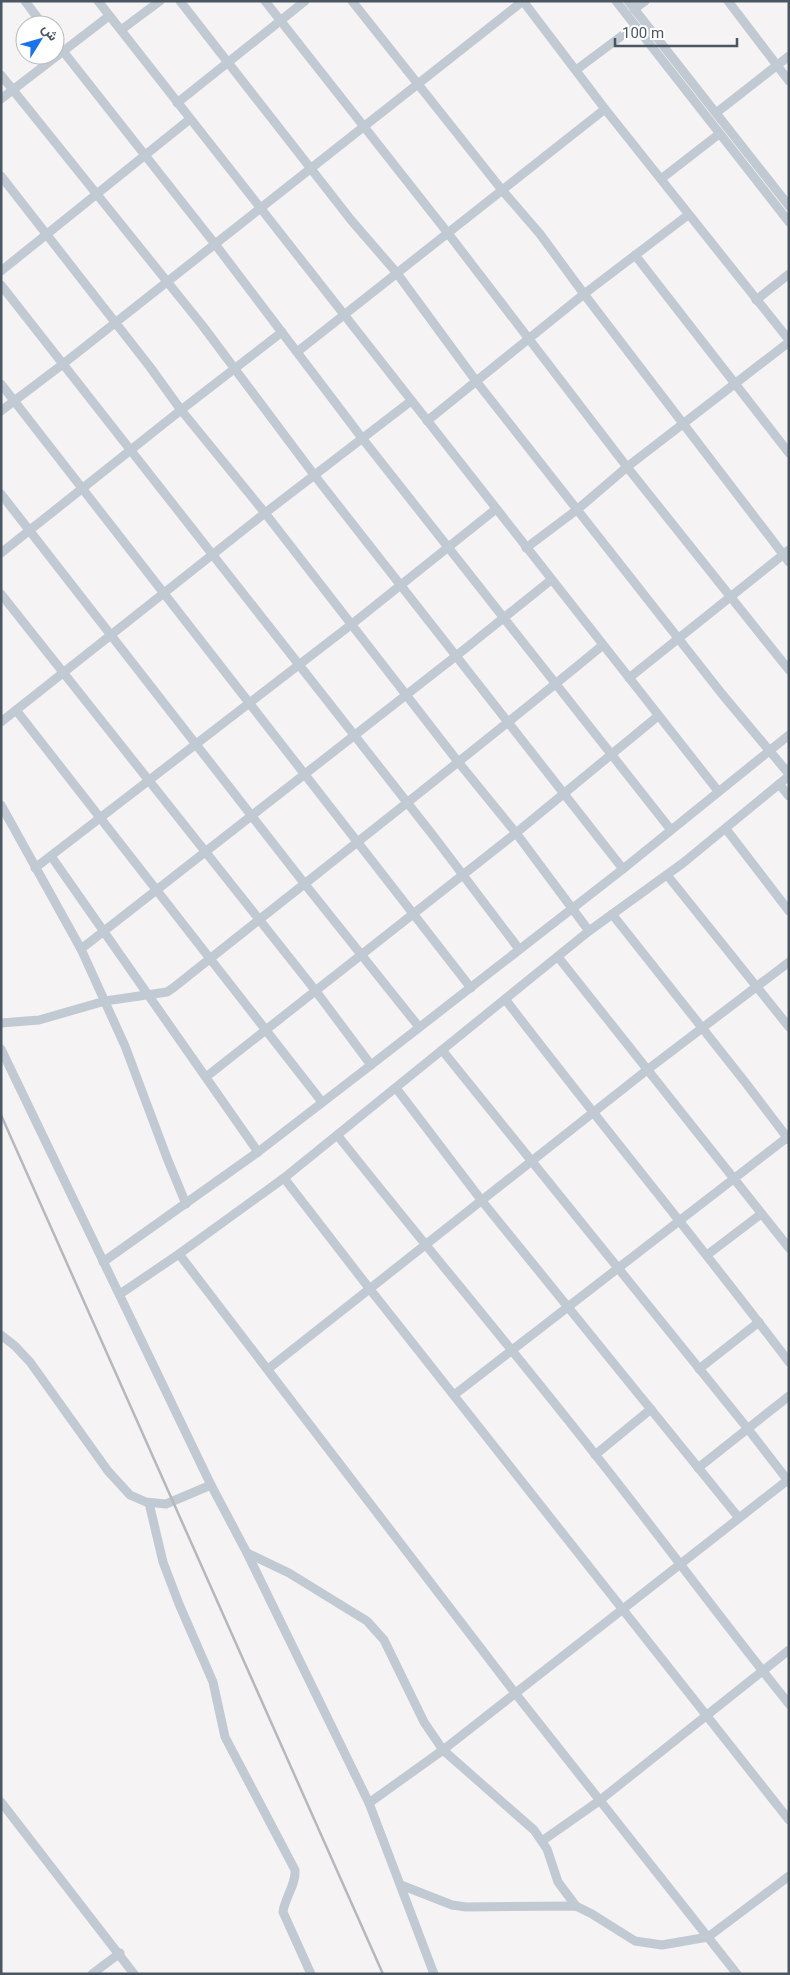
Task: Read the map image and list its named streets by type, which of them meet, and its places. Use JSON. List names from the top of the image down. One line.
{"scale_bar":"100 m","north":"top right"}
